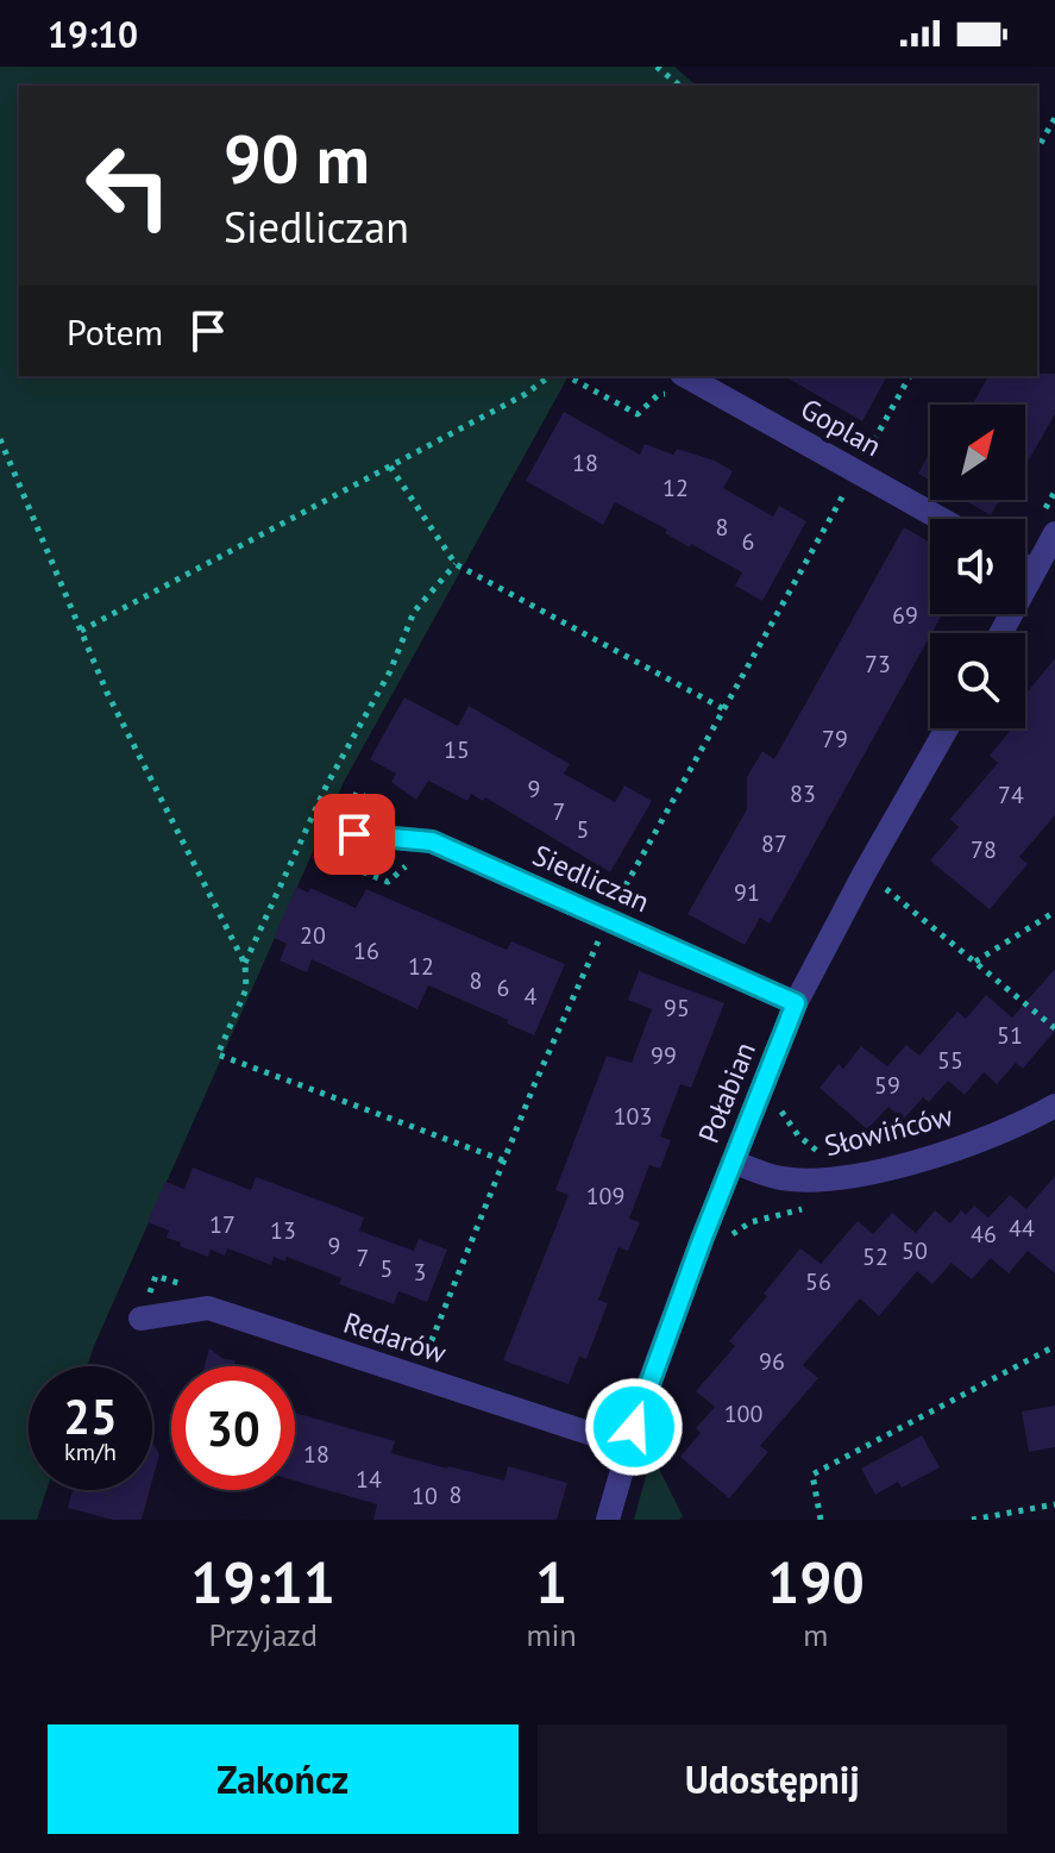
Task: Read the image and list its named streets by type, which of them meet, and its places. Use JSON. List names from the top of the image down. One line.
{"streets":{"street":["Goplan","Siedliczan","Połabian","Słowińców","Redarów"]},"crossings":[["Siedliczan","Połabian"],["Połabian","Słowińców"],["Połabian","Redarów"]],"house_numbers":["18","12","8","6","69","73","79","15","9","83","74","7","5","87","78","91","20","16","12","8","6","4","95","51","99","55","59","103","109","17","44","13","46","9","50","52","7","5","3","56","96","100","18","14","8","10"],"north":"top right","page":{"status":"19:10","turn":["90 m","Siedliczan"],"then":"Potem","speed":"25 km/h","limit":"30","eta":["19:11","Przyjazd","1","min","190","m"],"buttons":["Zakończ","Udostępnij"]}}
